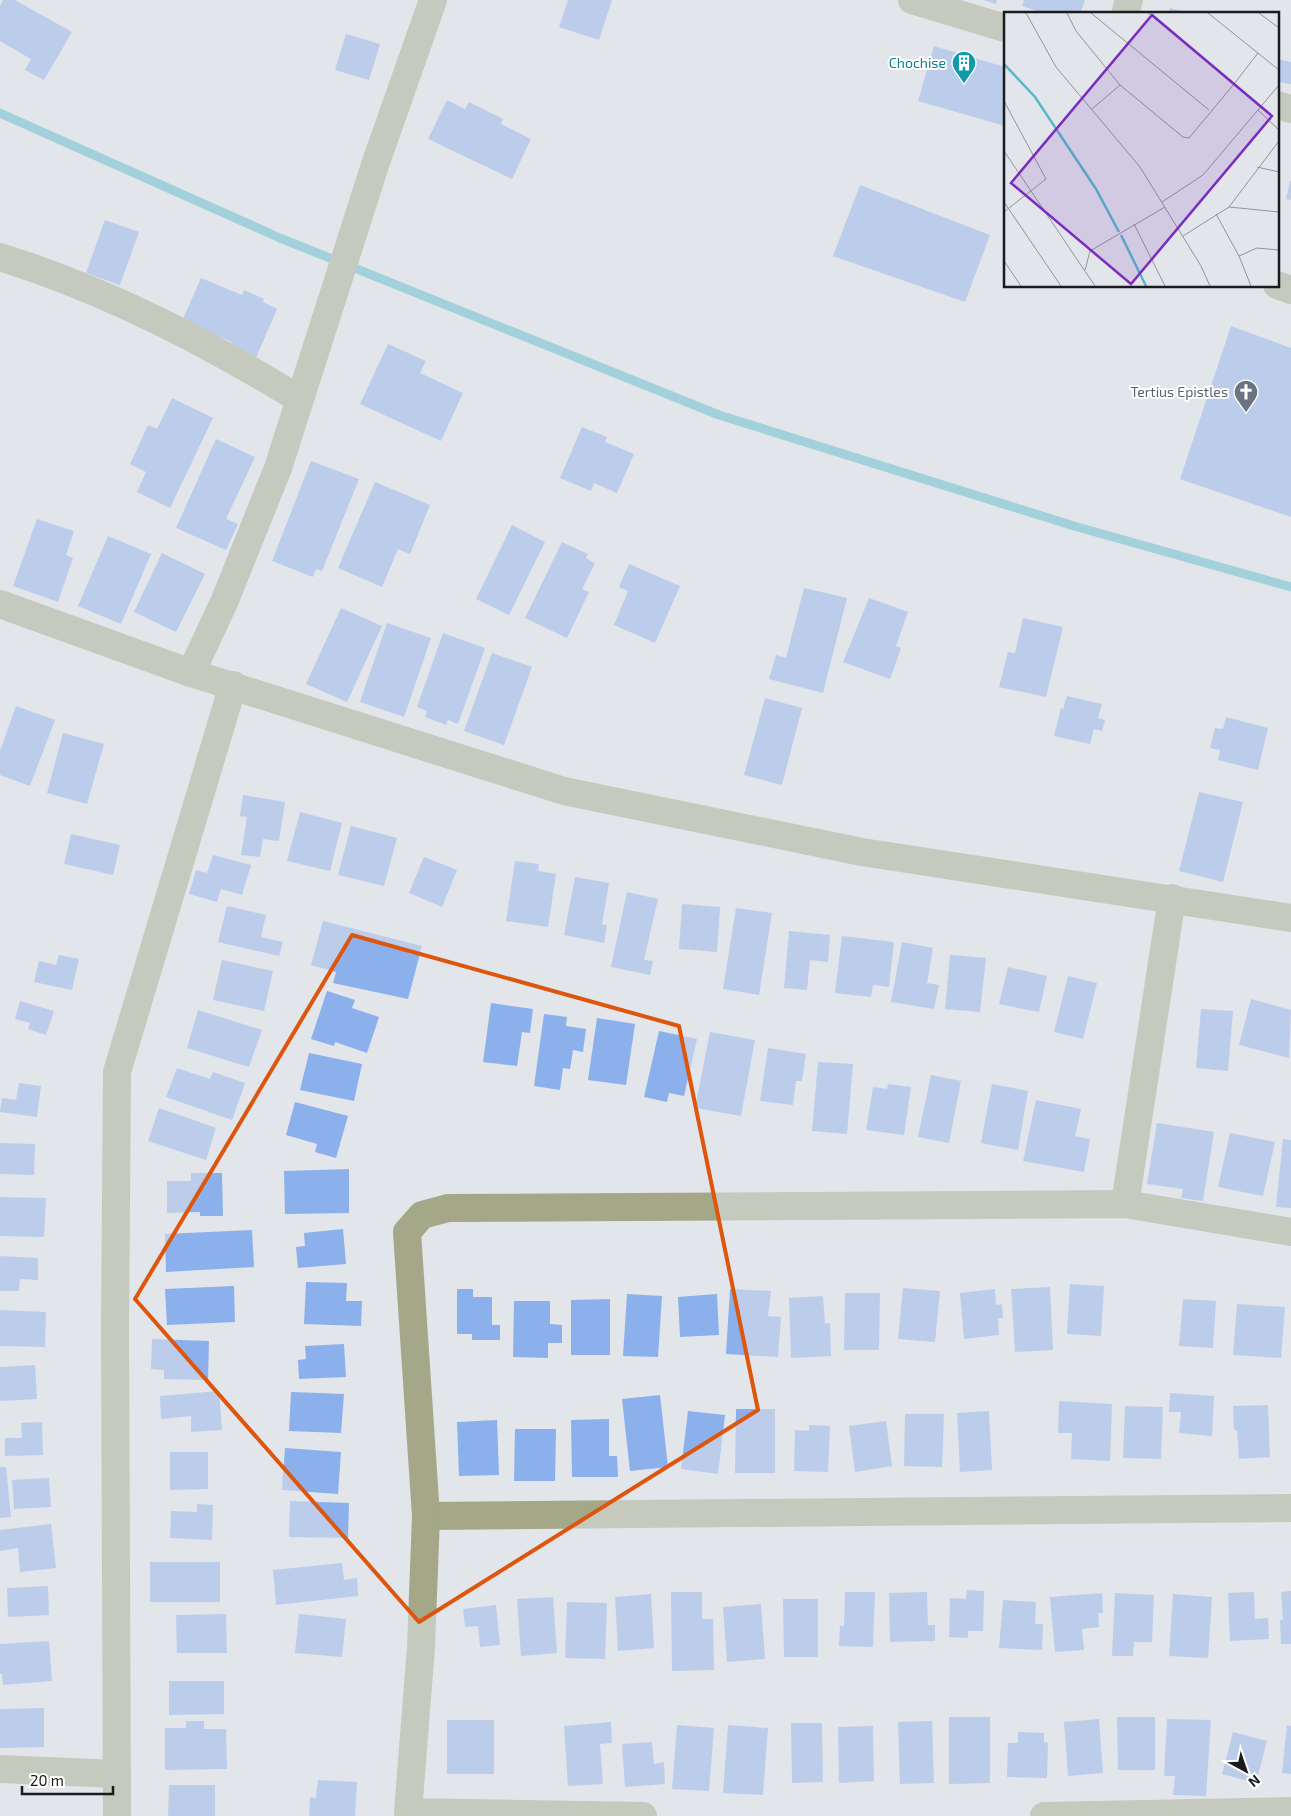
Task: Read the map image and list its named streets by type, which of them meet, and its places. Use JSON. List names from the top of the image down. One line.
{"places":{"building":["Chochise"],"church":["Tertius Epistles"]},"scale_bar":"20 m","north":"bottom right"}
